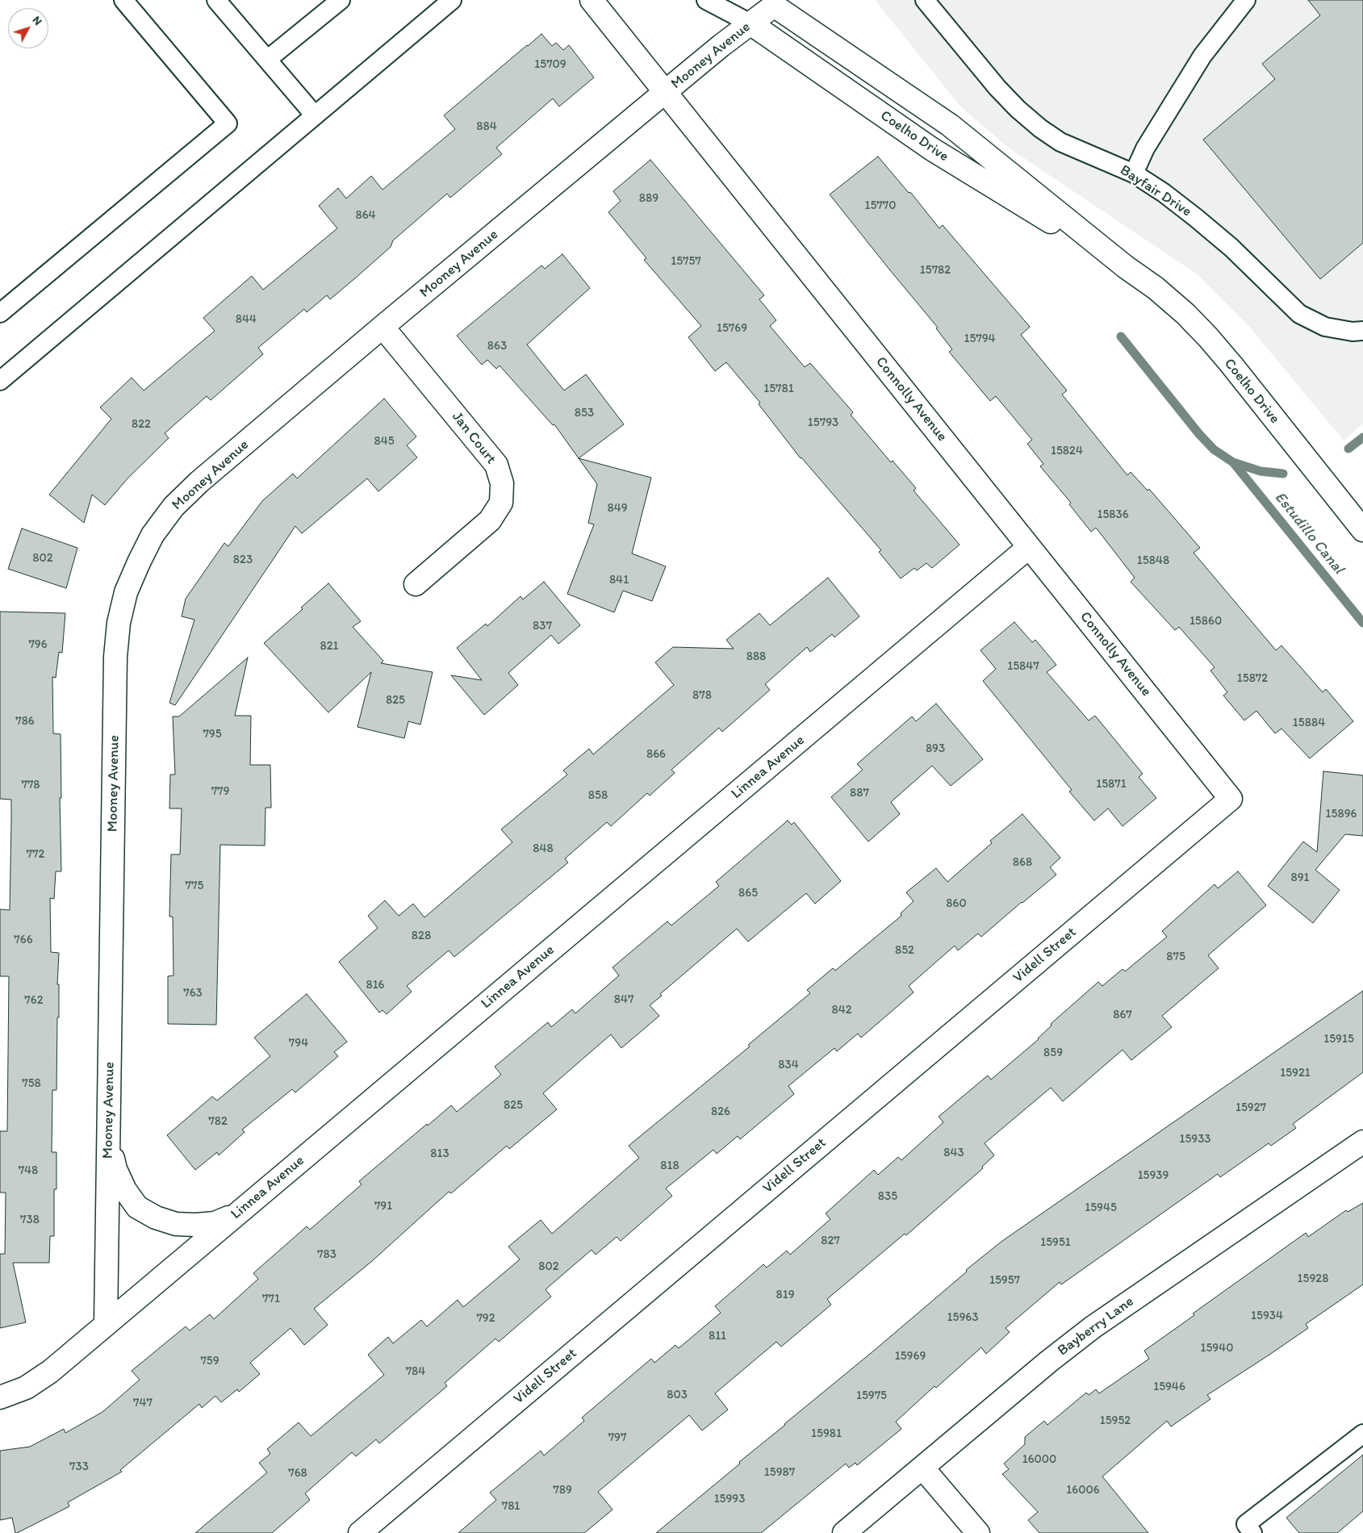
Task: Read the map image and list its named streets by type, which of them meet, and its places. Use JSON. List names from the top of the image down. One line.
{"streets":{"street":["Mooney Avenue","Coelho Drive","Connolly Avenue","Jan Court","Linnea Avenue","Videll Street","Bayberry Lane"],"lane":["Bayfair Drive"]},"crossings":[["Mooney Avenue","Coelho Drive"],["Mooney Avenue","Connolly Avenue"],["Mooney Avenue","Jan Court"],["Mooney Avenue","Linnea Avenue"],["Connolly Avenue","Linnea Avenue"],["Connolly Avenue","Videll Street"]],"water":["Estudillo Canal"],"house_numbers":["15709","884","889","15770","864","15757","15782","844","15769","15794","863","15781","853","15793","822","845","15824","849","15836","802","823","15848","841","15860","837","796","821","888","15847","15872","878","825","786","15884","795","893","866","15871","778","779","887","858","15896","848","772","868","891","775","865","860","828","766","852","875","816","763","847","762","842","867","15915","794","859","834","15921","758","825","15927","826","782","15933","843","813","818","748","15939","835","791","15945","738","827","15951","783","802","15928","15957","819","771","15934","15963","792","811","15940","15969","759","784","15946","803","15975","747","15952","15981","797","16000","733","15987","768","789","16006","15993","781"],"north":"top right"}
